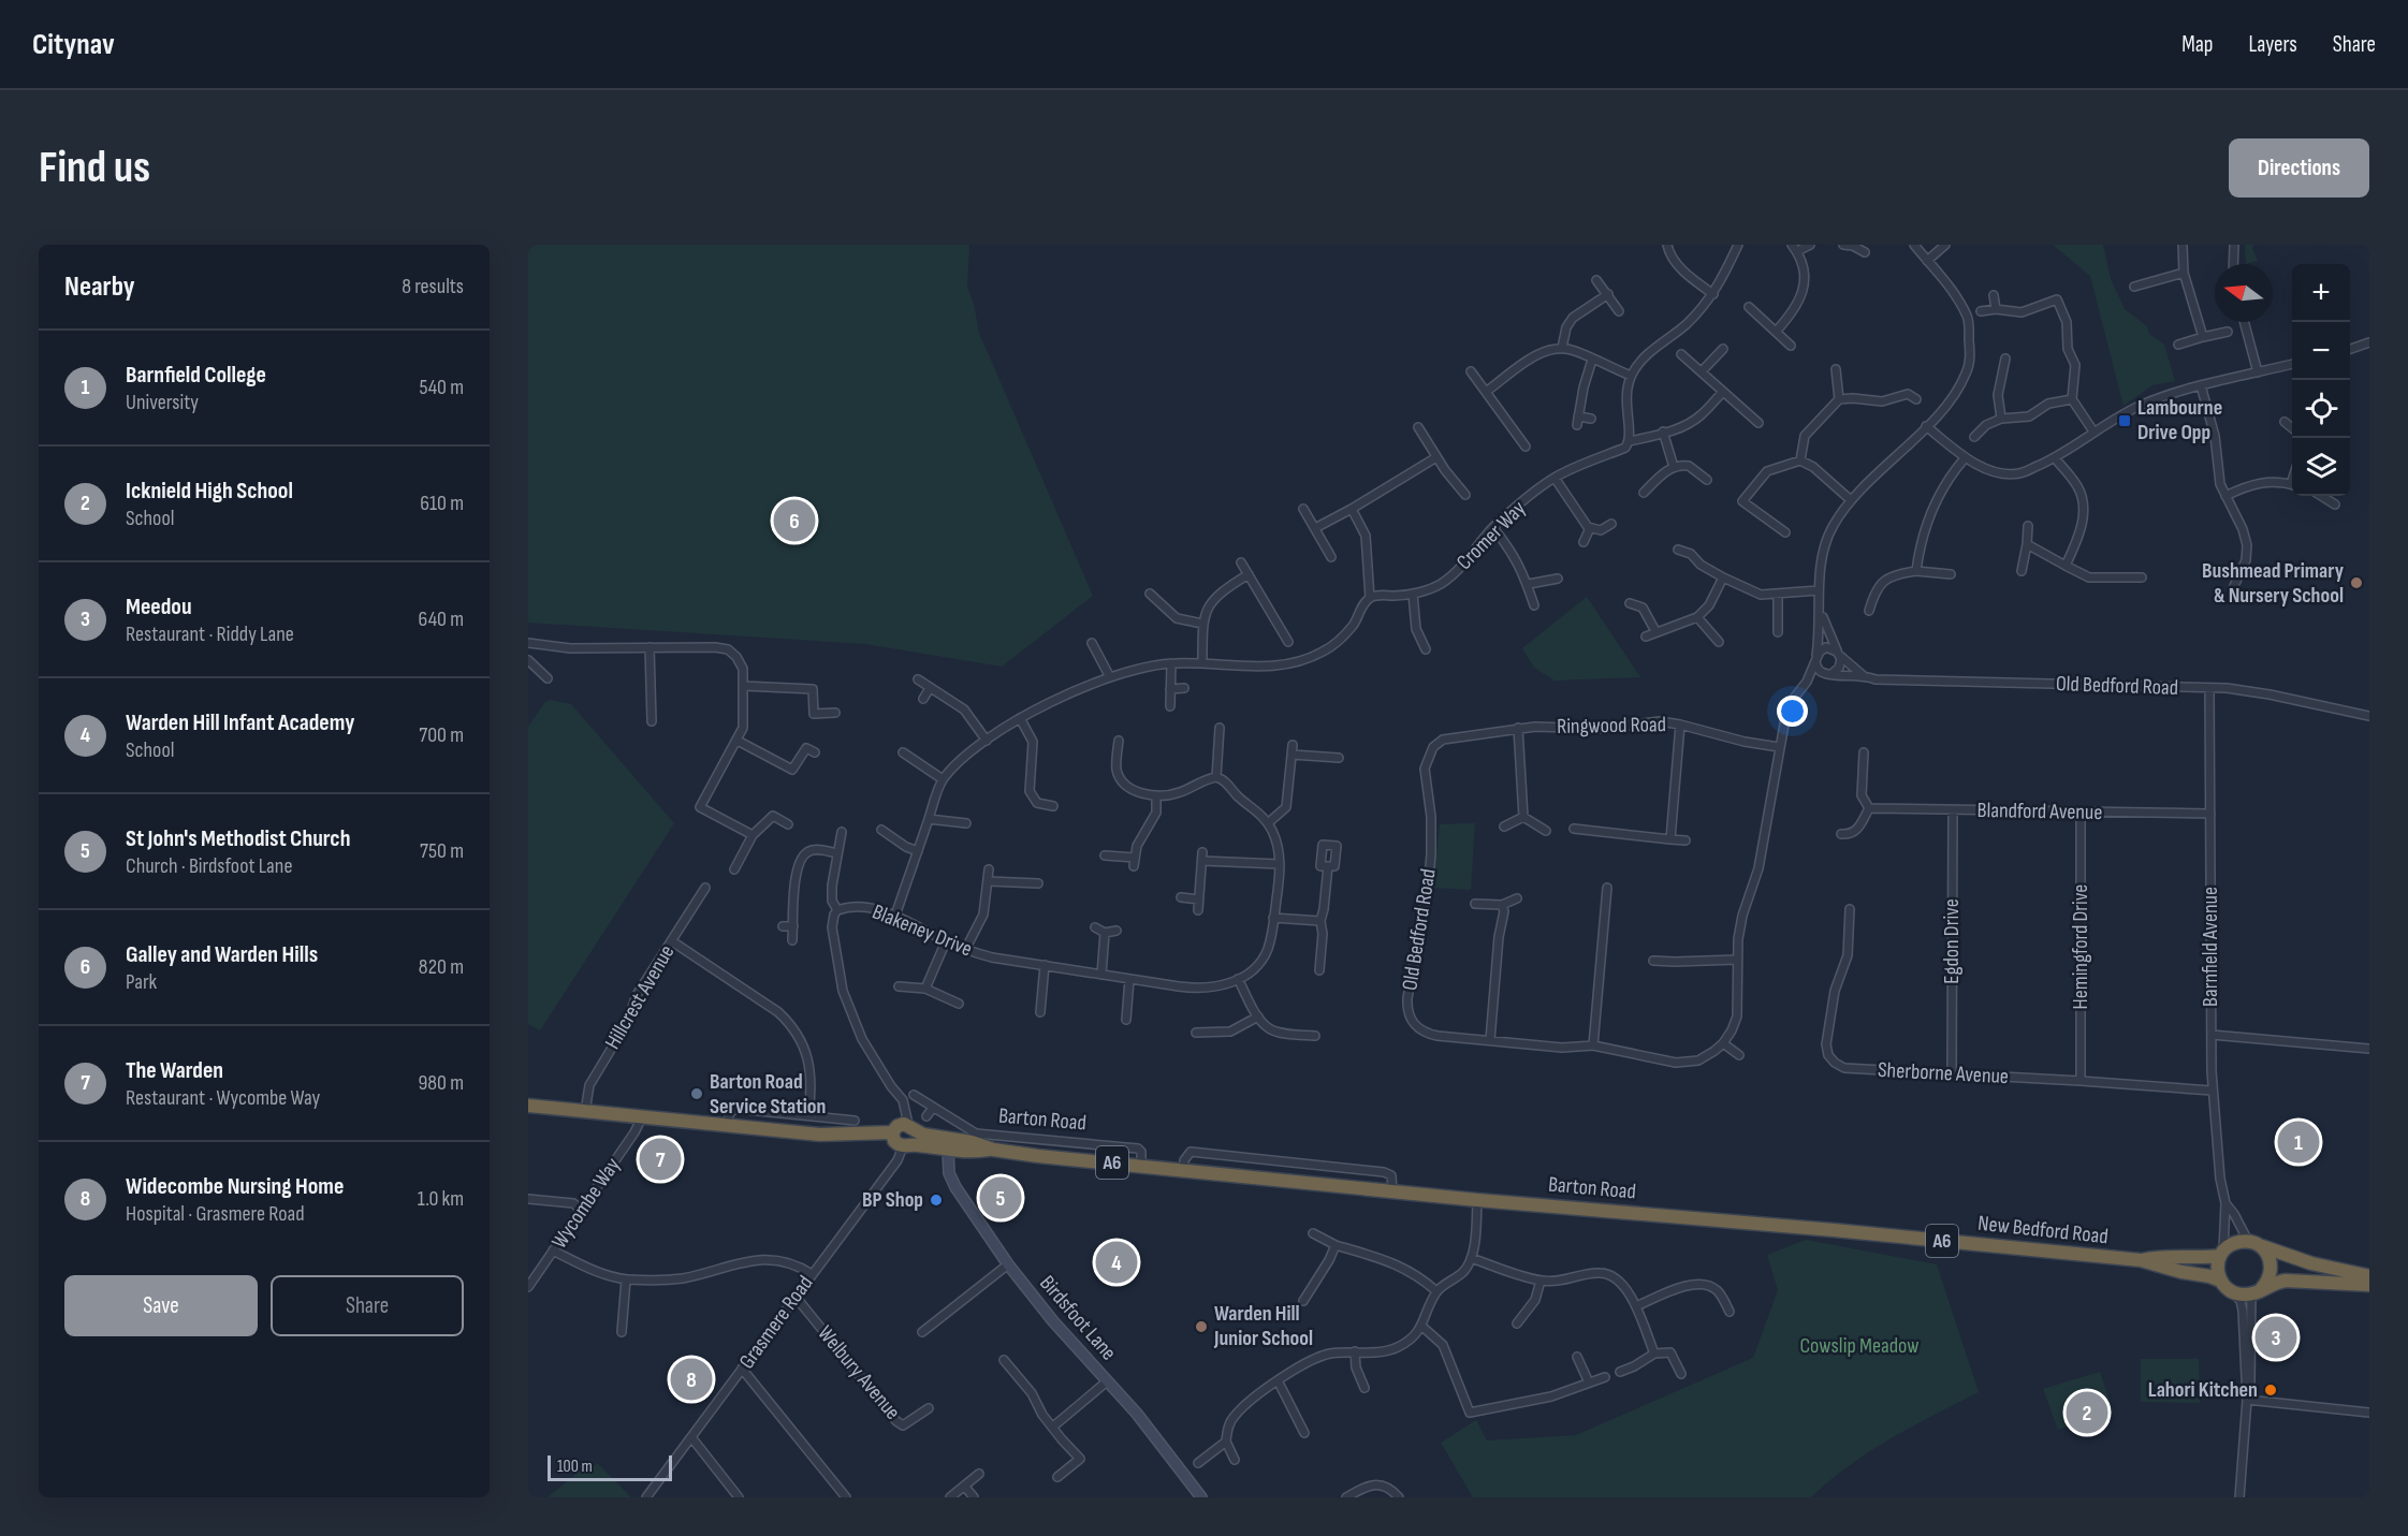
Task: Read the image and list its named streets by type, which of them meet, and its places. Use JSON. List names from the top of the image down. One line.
{"streets":{"highway":["Barton Road","A6","New Bedford Road"],"street":["Cromer Way","Old Bedford Road","Ringwood Road","Blandford Avenue","Blakeney Drive","Egdon Drive","Hemingford Drive","Barnfield Avenue","Hillcrest Avenue","Sherborne Avenue","Wycombe Way","Birdsfoot Lane","Grasmere Road","Welbury Avenue"]},"crossings":[["Old Bedford Road","Ringwood Road"],["Old Bedford Road","Barnfield Avenue"],["Blandford Avenue","Egdon Drive"],["Blandford Avenue","Hemingford Drive"],["Blandford Avenue","Barnfield Avenue"],["Egdon Drive","Sherborne Avenue"],["Hemingford Drive","Sherborne Avenue"],["Barnfield Avenue","Sherborne Avenue"],["Barnfield Avenue","A6"],["Barnfield Avenue","New Bedford Road"],["Barton Road","New Bedford Road"],["Barton Road","Birdsfoot Lane"],["Barton Road","Grasmere Road"],["A6","New Bedford Road"],["Grasmere Road","Welbury Avenue"]],"parks":["Cowslip Meadow"],"places":{"transit":["Lambourne Drive Opp"],"other":["Bushmead Primary & Nursery School","Barton Road Service Station","BP Shop","Warden Hill Junior School","Lahori Kitchen"]},"scale_bar":"100 m","north":"left","page":{"header":"Citynav","nav":["Map","Layers","Share"],"buttons":["Directions",["Save","Share"]],"title":"Find us","heading":["Nearby","8 results"],"map_buttons":["+","−"],"list":[{"mark":"1","name":"Barnfield College","note":"University","value":"540 m"},{"mark":"2","name":"Icknield High School","note":"School","value":"610 m"},{"mark":"3","name":"Meedou","note":"Restaurant · Riddy Lane","value":"640 m"},{"mark":"4","name":"Warden Hill Infant Academy","note":"School","value":"700 m"},{"mark":"5","name":"St John's Methodist Church","note":"Church · Birdsfoot Lane","value":"750 m"},{"mark":"6","name":"Galley and Warden Hills","note":"Park","value":"820 m"},{"mark":"7","name":"The Warden","note":"Restaurant · Wycombe Way","value":"980 m"},{"mark":"8","name":"Widecombe Nursing Home","note":"Hospital · Grasmere Road","value":"1.0 km"}],"pins":["6","1","7","5","4","3","8","2"],"scale":"100 m"}}
